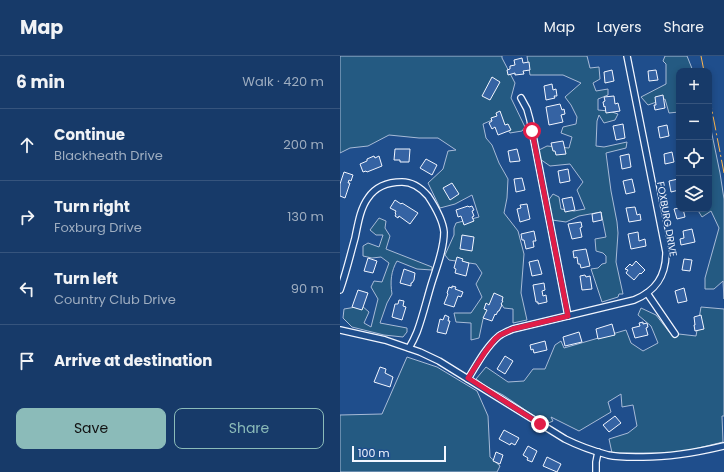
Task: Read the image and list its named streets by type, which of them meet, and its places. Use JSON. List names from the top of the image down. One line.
{"streets":{"street":["FOXBURG DRIVE"]},"scale_bar":"100 m","page":{"header":"Map","nav":["Map","Layers","Share"],"heading":["6 min","Walk · 420 m"],"map_buttons":["+","−"],"list":[["Continue","Blackheath Drive","200 m"],["Turn right","Foxburg Drive","130 m"],["Turn left","Country Club Drive","90 m"],"Arrive at destination"],"buttons":["Save","Share"],"scale":"100 m"}}
